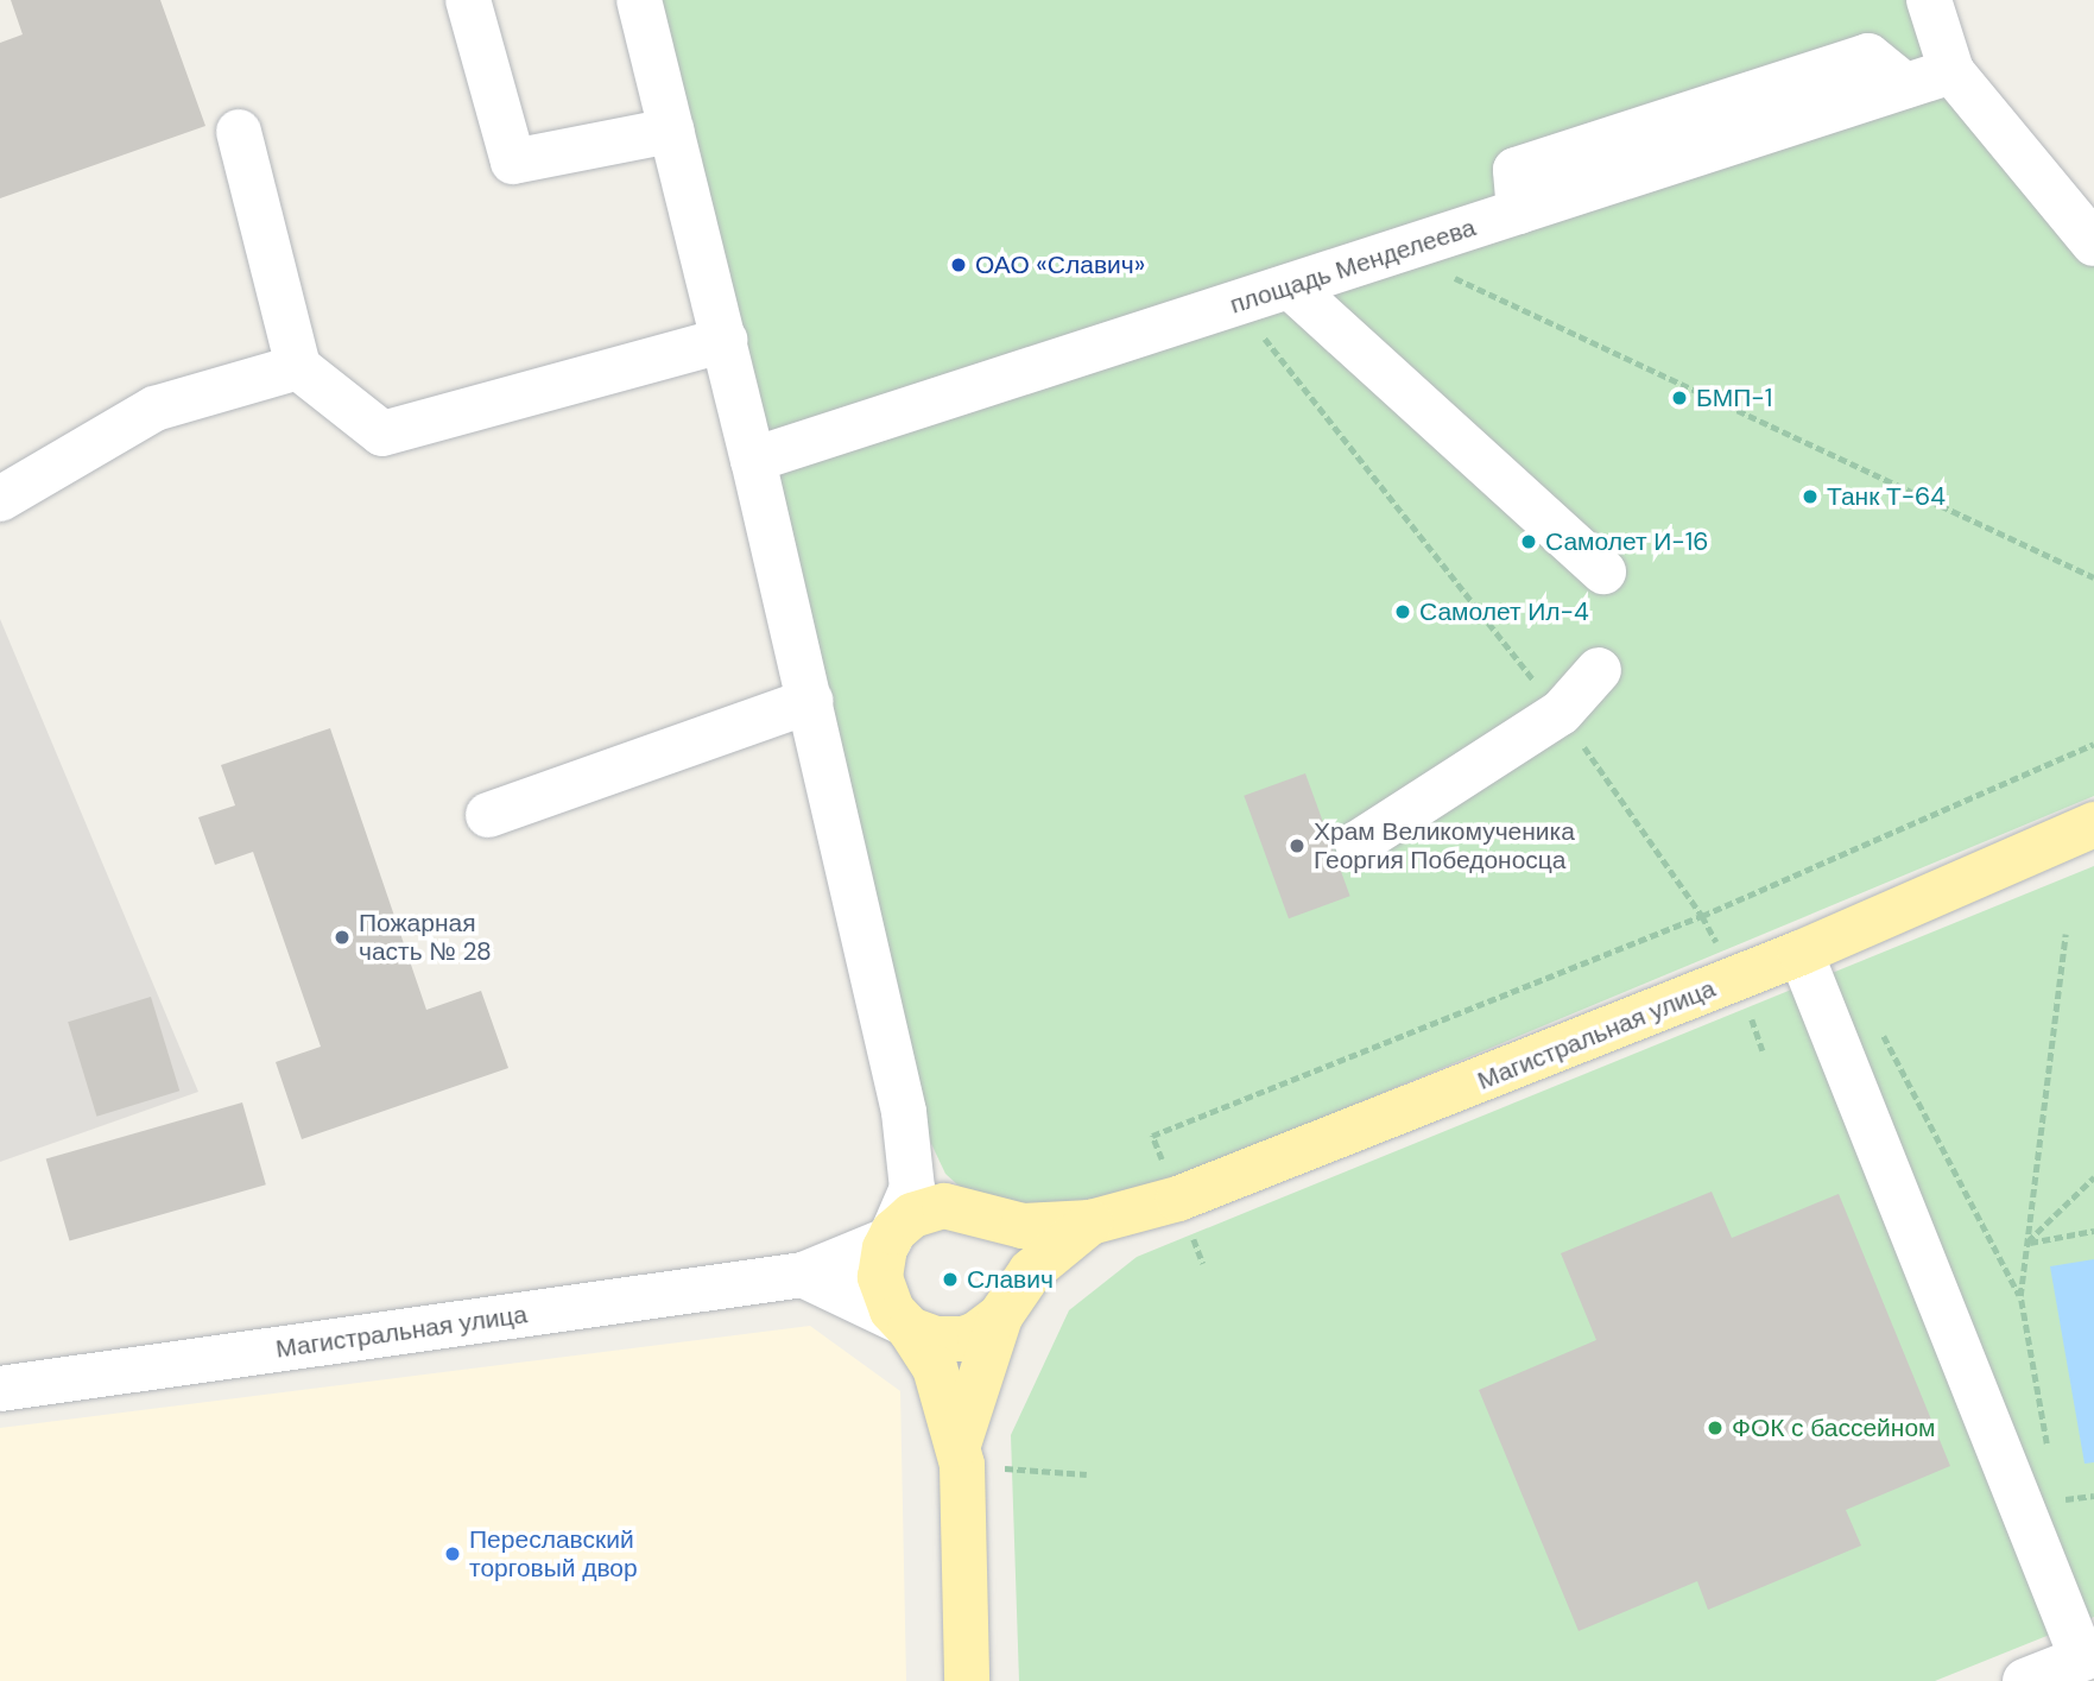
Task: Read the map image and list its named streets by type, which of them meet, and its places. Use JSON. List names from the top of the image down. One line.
{"streets":{"main road":["Магистральная улица"],"street":["площадь Менделеева"]},"places":["ОАО «Славич»","БМП-1","Танк Т-64","Самолет И-16","Самолет Ил-4","Храм Великомученика Георгия Победоносца","Пожарная часть № 28","Славич","ФОК с бассейном","Переславский торговый двор"]}
